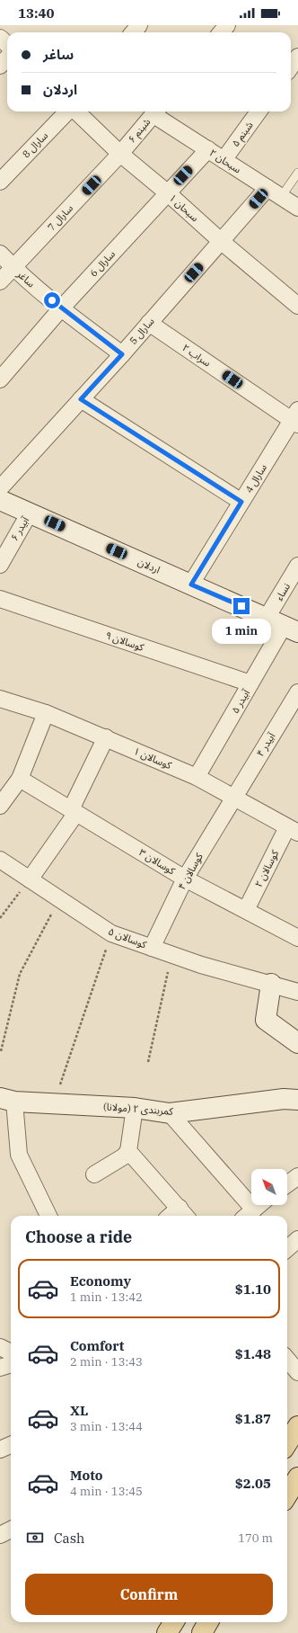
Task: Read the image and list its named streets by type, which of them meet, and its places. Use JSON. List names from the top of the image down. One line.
{"streets":{"street":["شبنم ۶","شبنم ۵","سارال 8","سبحان ۲","سبحان ۱","سارال 7","سارال 6","ساغر","سارال 5","سراب ۲","سارال 4","آبیدر ۶","اردلان","نساء","کوسالان ۹","آبیدر ۵","آبیدر ۴","کوسالان ۱","کوسالان ۳","کوسالان ۲","کوسالان ۴","کوسالان ۵","کمربندی ۲ (مولانا)"]},"crossings":[["شبنم ۶","سبحان ۲"],["شبنم ۶","سبحان ۱"],["شبنم ۶","سارال 7"],["شبنم ۵","سبحان ۲"],["سبحان ۲","سارال 6"],["سبحان ۲","سارال 5"],["سبحان ۱","سارال 7"],["سبحان ۱","سارال 6"],["سبحان ۱","سارال 5"],["سارال 7","ساغر"],["سارال 6","ساغر"],["ساغر","سارال 5"],["سارال 5","سراب ۲"],["سراب ۲","سارال 4"],["سارال 4","اردلان"],["آبیدر ۶","اردلان"],["اردلان","نساء"],["اردلان","آبیدر ۵"],["نساء","آبیدر ۵"],["کوسالان ۹","آبیدر ۵"],["آبیدر ۵","کوسالان ۱"],["آبیدر ۴","کوسالان ۱"],["آبیدر ۴","کوسالان ۴"],["کوسالان ۱","کوسالان ۲"],["کوسالان ۱","کوسالان ۴"],["کوسالان ۳","کوسالان ۲"],["کوسالان ۳","کوسالان ۴"],["کوسالان ۴","کوسالان ۵"]],"north":"top left","page":{"status":"13:40","banner":["ساغر","اردلان"],"bubble":"1 min","heading":"Choose a ride","list":[{"name":"Economy","note":"1 min · 13:42","value":"$1.10"},{"name":"Comfort","note":"2 min · 13:43","value":"$1.48"},{"name":"XL","note":"3 min · 13:44","value":"$1.87"},{"name":"Moto","note":"4 min · 13:45","value":"$2.05"}],"pay":["Cash","170 m"],"buttons":"Confirm"}}
